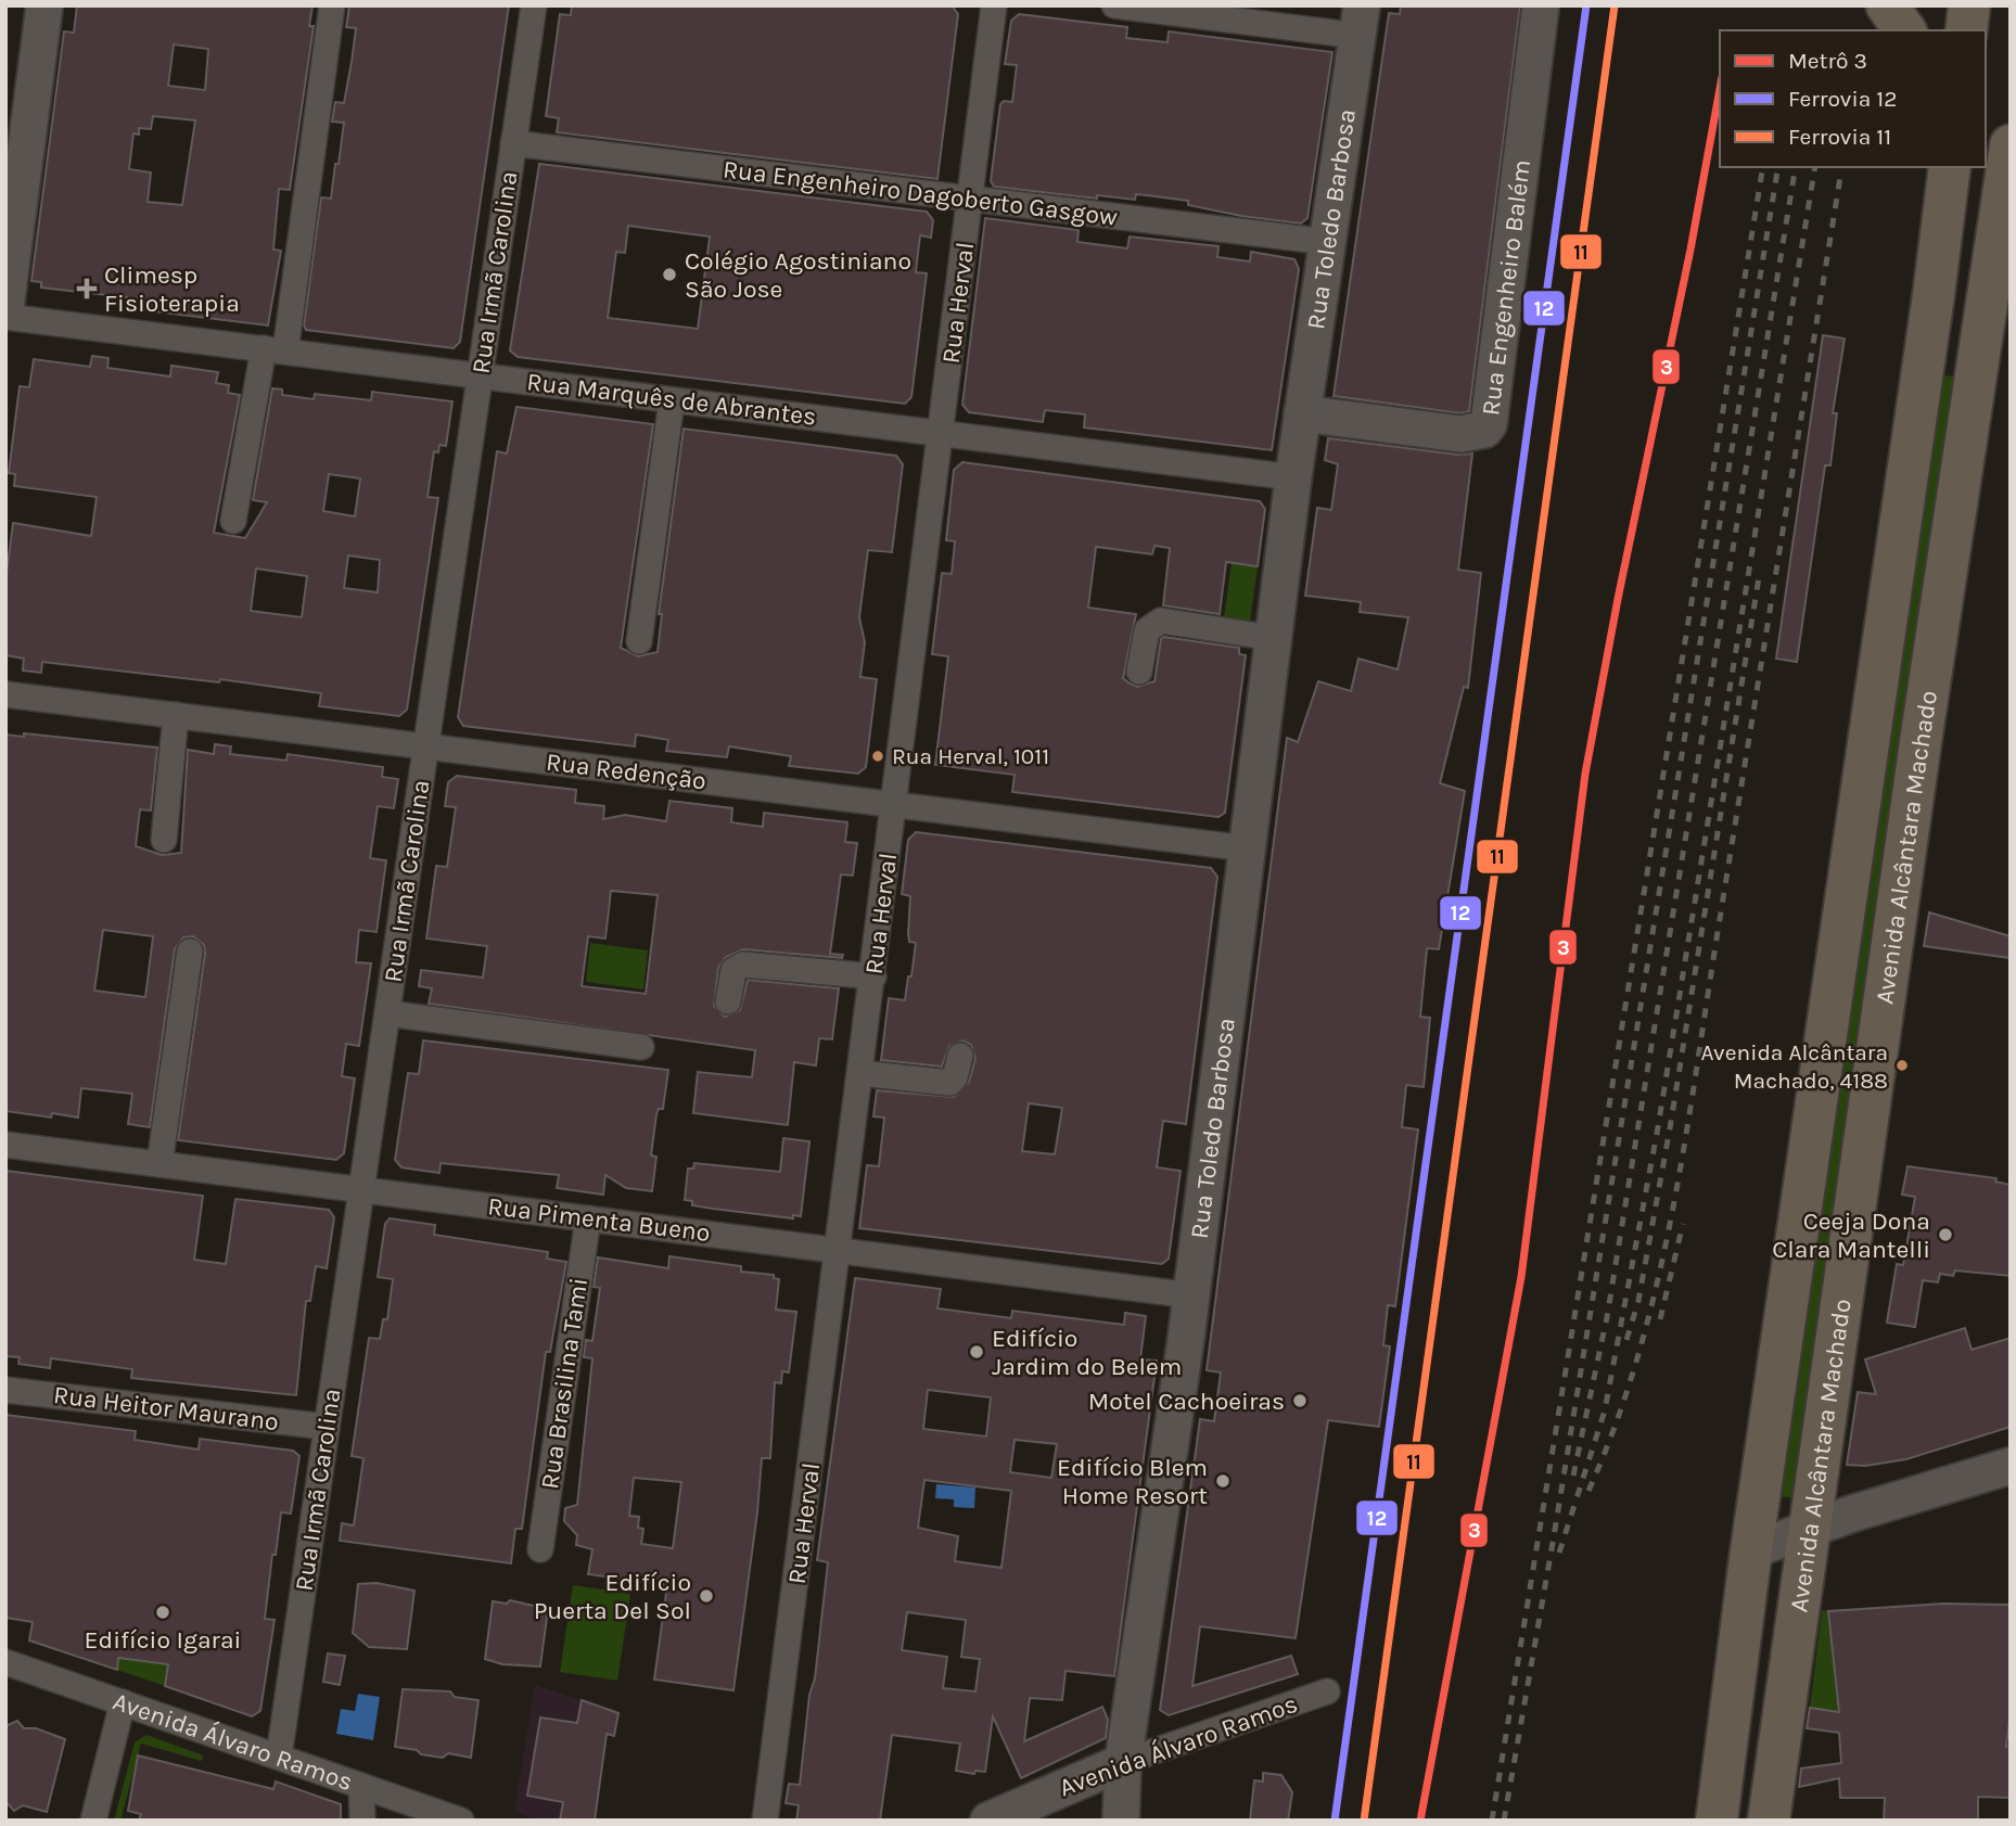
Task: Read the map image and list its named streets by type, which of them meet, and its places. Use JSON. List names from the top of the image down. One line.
{"streets":{"highway":["Avenida Alcântara Machado"],"street":["Rua Engenheiro Dagoberto Gasgow","Rua Toledo Barbosa","Rua Irmã Carolina","Rua Engenheiro Balém","Rua Herval","Rua Marquês de Abrantes","Rua Redenção","Rua Pimenta Bueno","Rua Brasilina Tami","Rua Heitor Maurano","Avenida Álvaro Ramos"]},"crossings":[["Rua Engenheiro Dagoberto Gasgow","Rua Toledo Barbosa"],["Rua Engenheiro Dagoberto Gasgow","Rua Irmã Carolina"],["Rua Engenheiro Dagoberto Gasgow","Rua Herval"],["Rua Toledo Barbosa","Rua Engenheiro Balém"],["Rua Toledo Barbosa","Rua Marquês de Abrantes"],["Rua Toledo Barbosa","Rua Redenção"],["Rua Toledo Barbosa","Rua Pimenta Bueno"],["Rua Toledo Barbosa","Avenida Álvaro Ramos"],["Rua Irmã Carolina","Rua Marquês de Abrantes"],["Rua Irmã Carolina","Rua Redenção"],["Rua Irmã Carolina","Rua Pimenta Bueno"],["Rua Irmã Carolina","Rua Heitor Maurano"],["Rua Irmã Carolina","Avenida Álvaro Ramos"],["Rua Herval","Rua Marquês de Abrantes"],["Rua Herval","Rua Redenção"],["Rua Herval","Rua Pimenta Bueno"],["Rua Pimenta Bueno","Rua Brasilina Tami"]],"places":{"other":["Colégio Agostiniano São Jose","Rua Herval, 1011","Avenida Alcântara Machado, 4188","Ceeja Dona Clara Mantelli","Edifício Jardim do Belem","Motel Cachoeiras","Edifício Blem Home Resort","Edifício Puerta Del Sol","Edifício Igarai"],"health":["Climesp Fisioterapia"]},"lines":["rail line 12","rail line 11","metro line 3"],"legend":["Metrô 3","Ferrovia 12","Ferrovia 11"]}
